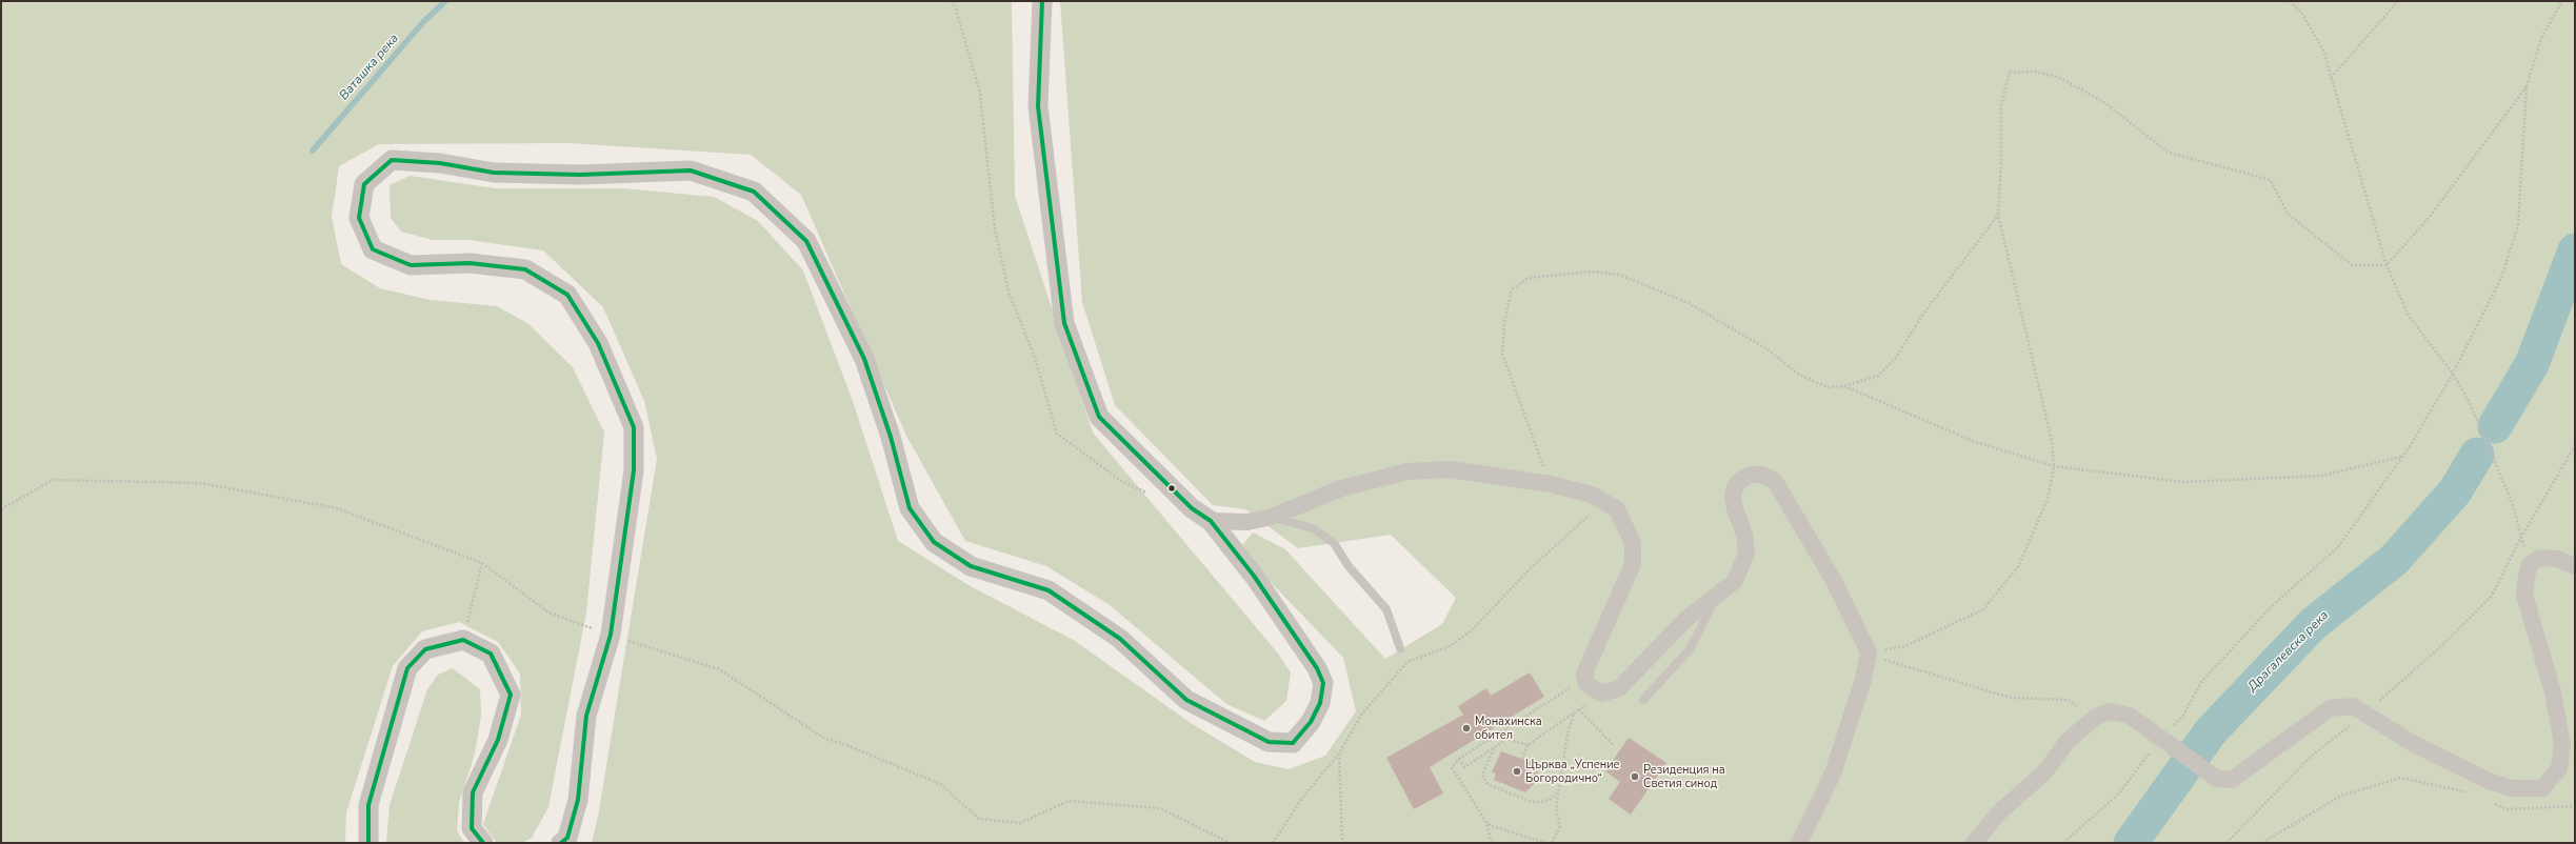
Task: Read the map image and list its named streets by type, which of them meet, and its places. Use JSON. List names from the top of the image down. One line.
{"water":["Ваташка река","Драгалевска река"],"places":["Монахинска обител","Църква „Успение Богородично“","Резиденция на Светия синод"]}
